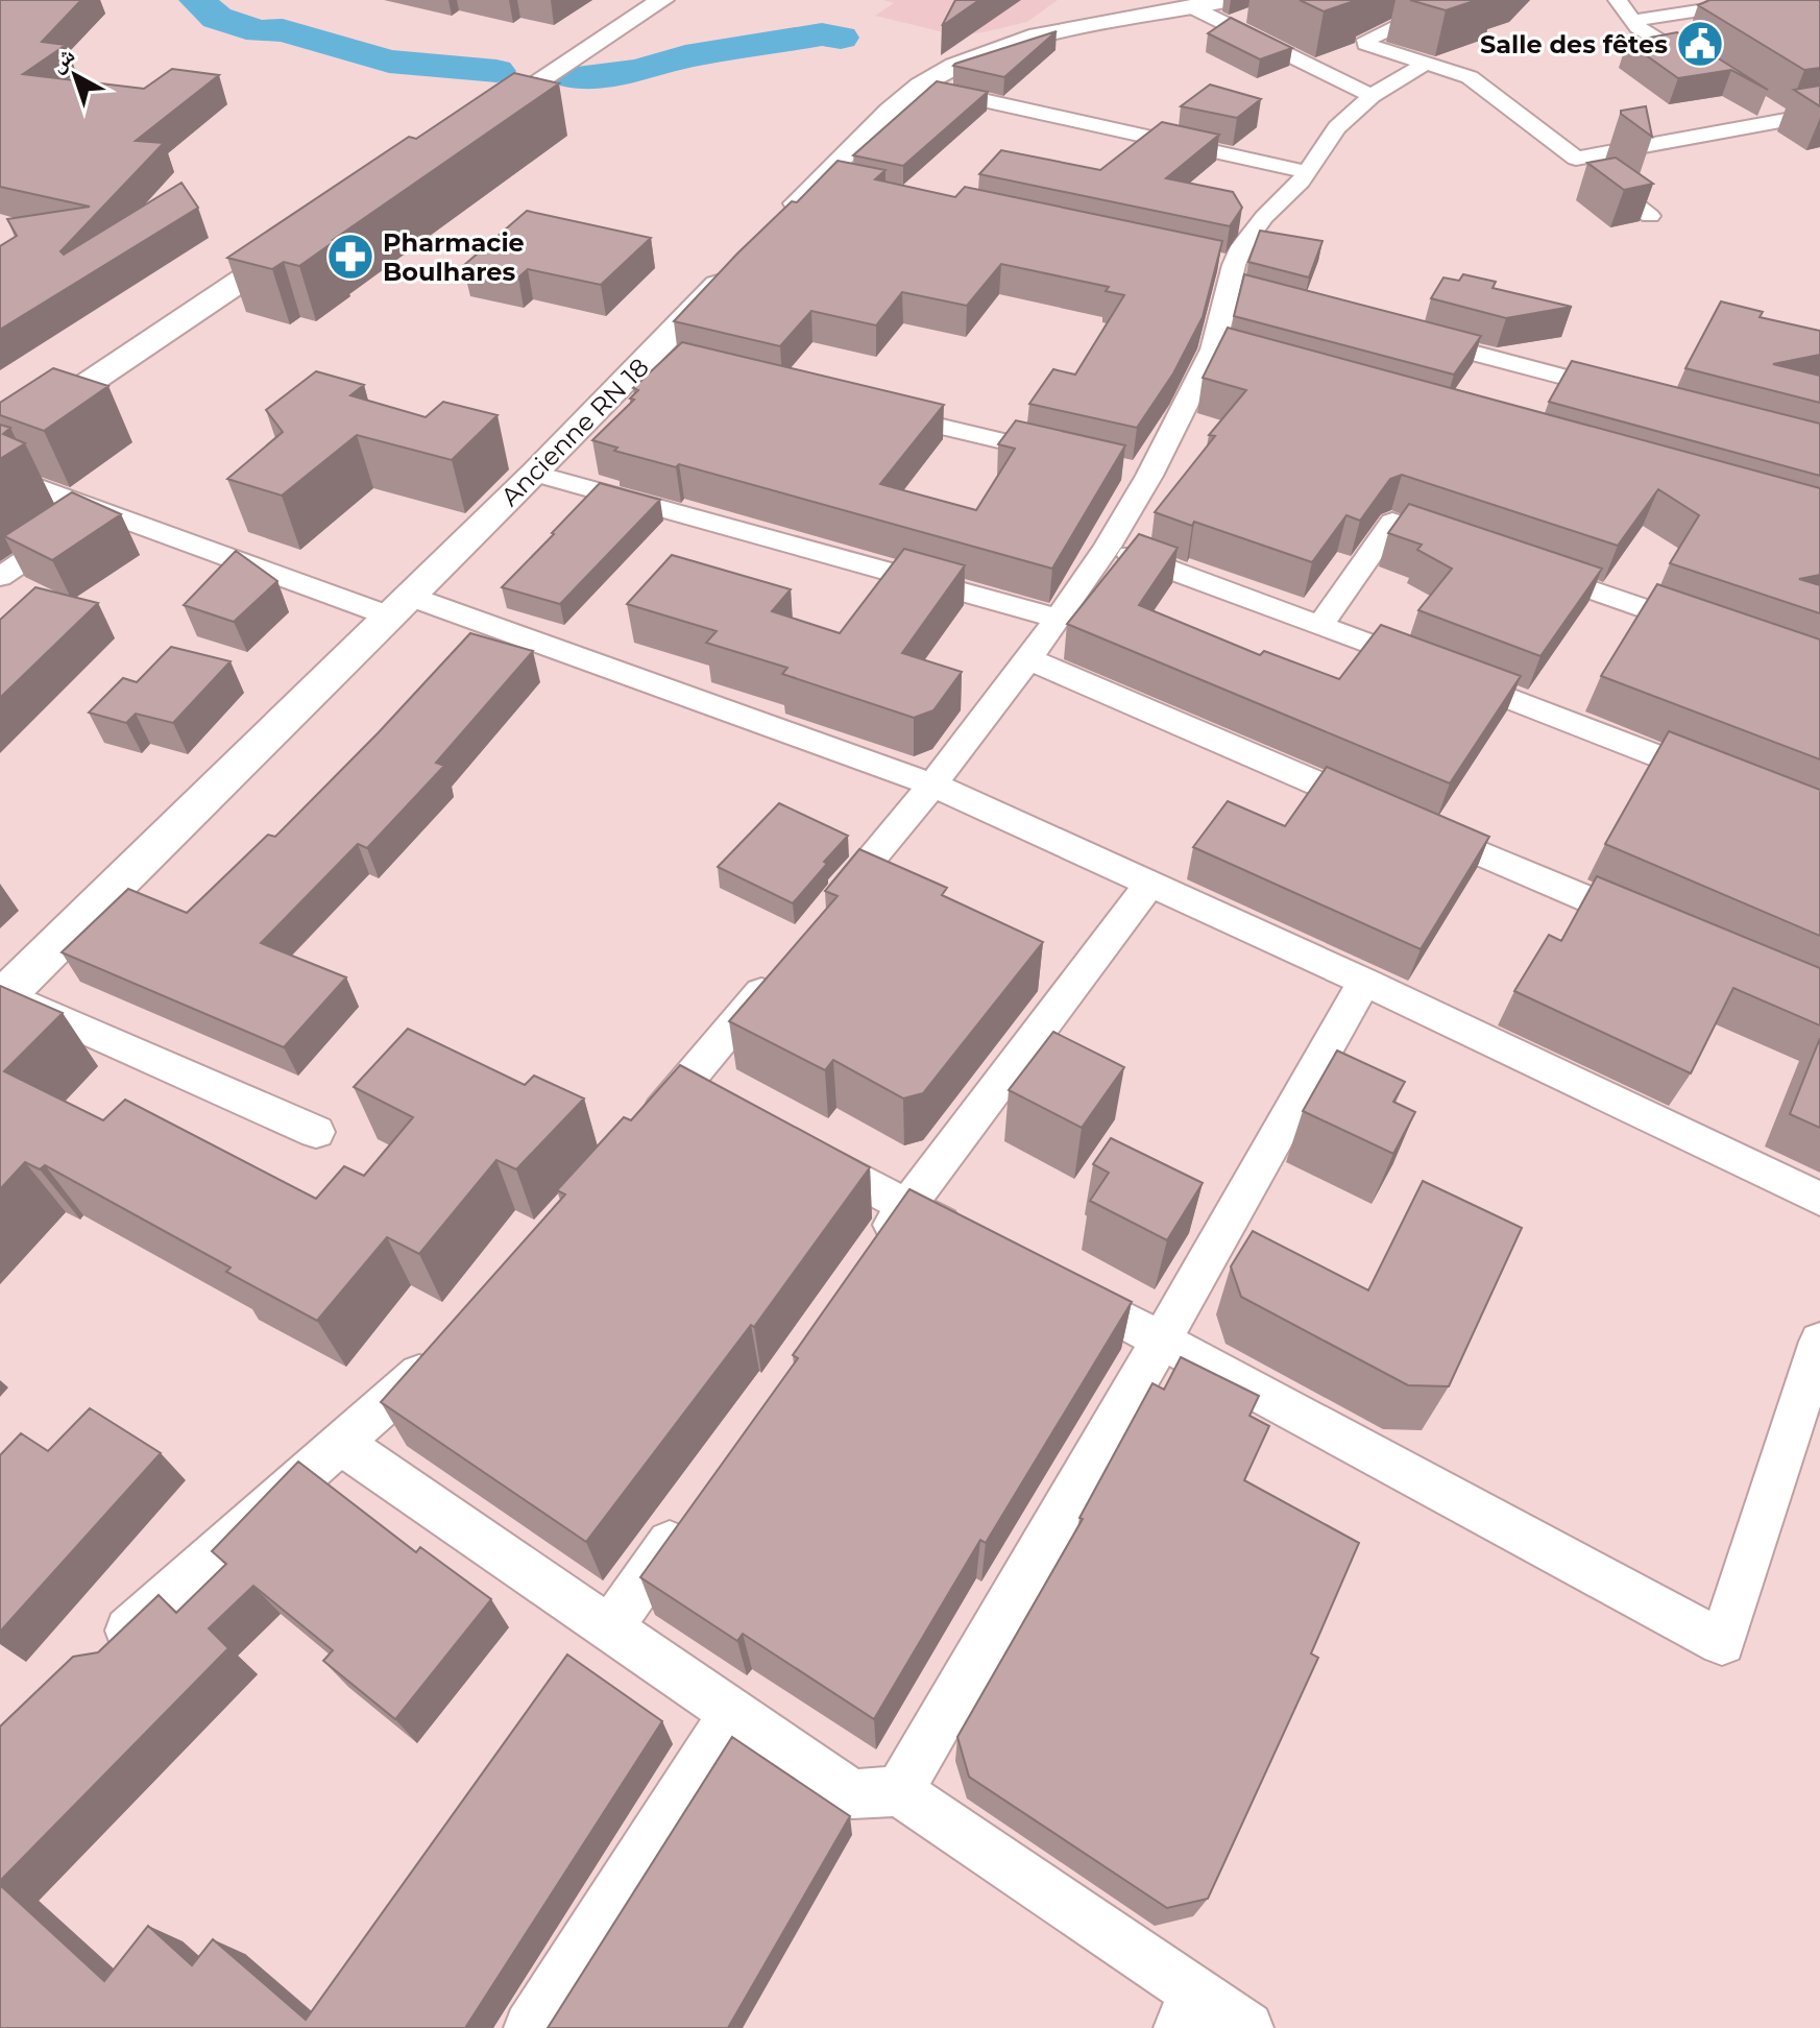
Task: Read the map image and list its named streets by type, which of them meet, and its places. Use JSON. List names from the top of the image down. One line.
{"streets":{"main road":["Ancienne RN 18"]},"places":{"public building":["Salle des fêtes"],"pharmacy":["Pharmacie Boulhares"]},"north":"top left"}
